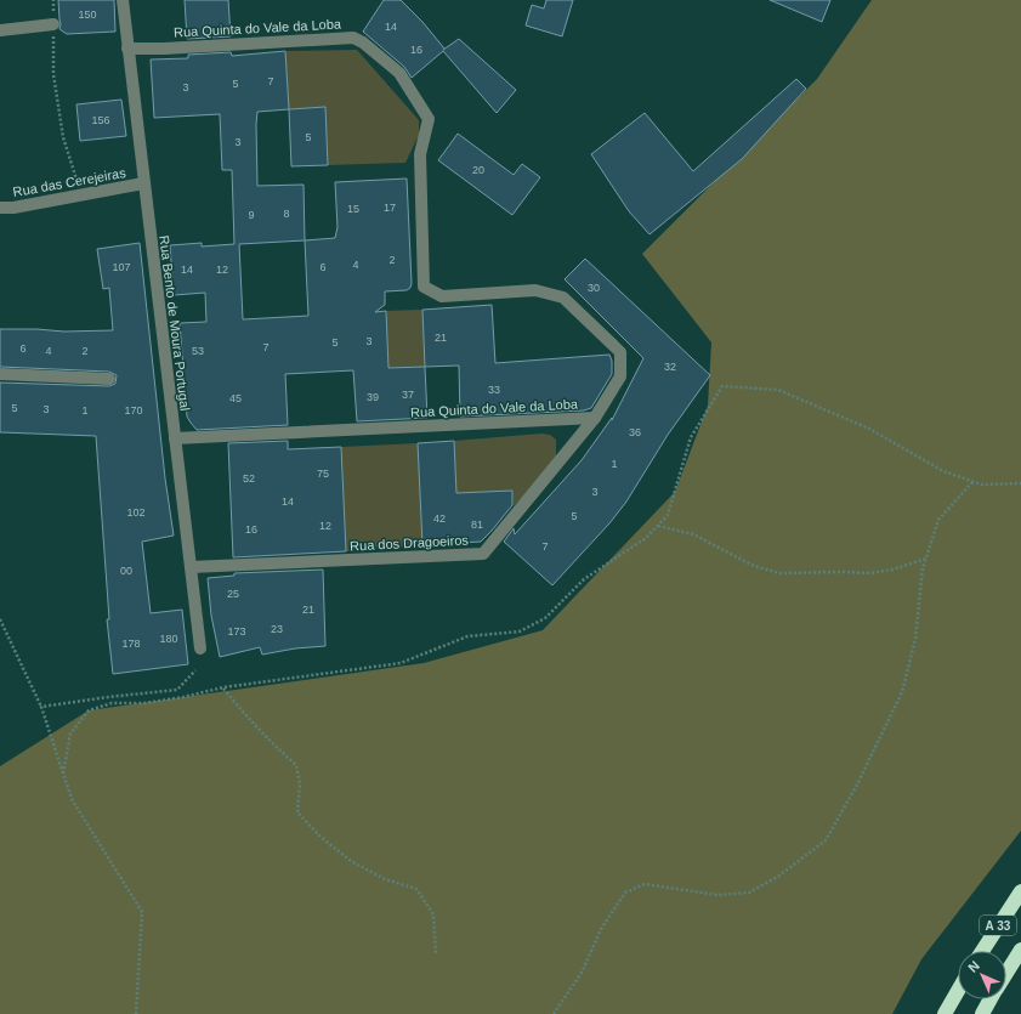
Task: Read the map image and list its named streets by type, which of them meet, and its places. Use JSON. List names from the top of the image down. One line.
{"streets":{"highway":["A 33"],"street":["Rua Quinta do Vale da Loba","Rua das Cerejeiras","Rua Bento de Moura Portugal","Rua dos Dragoeiros"]},"crossings":[["Rua Quinta do Vale da Loba","Rua Bento de Moura Portugal"],["Rua Quinta do Vale da Loba","Rua dos Dragoeiros"],["Rua das Cerejeiras","Rua Bento de Moura Portugal"],["Rua Bento de Moura Portugal","Rua dos Dragoeiros"]],"house_numbers":["150","14","16","7","5","3","156","5","3","20","17","15","8","9","2","4","107","6","14","12","30","21","3","5","7","6","4","2","53","32","33","37","39","45","5","3","1","170","36","1","75","52","3","14","102","5","42","81","12","16","7","00","25","21","23","173","180","178"],"north":"top left"}
